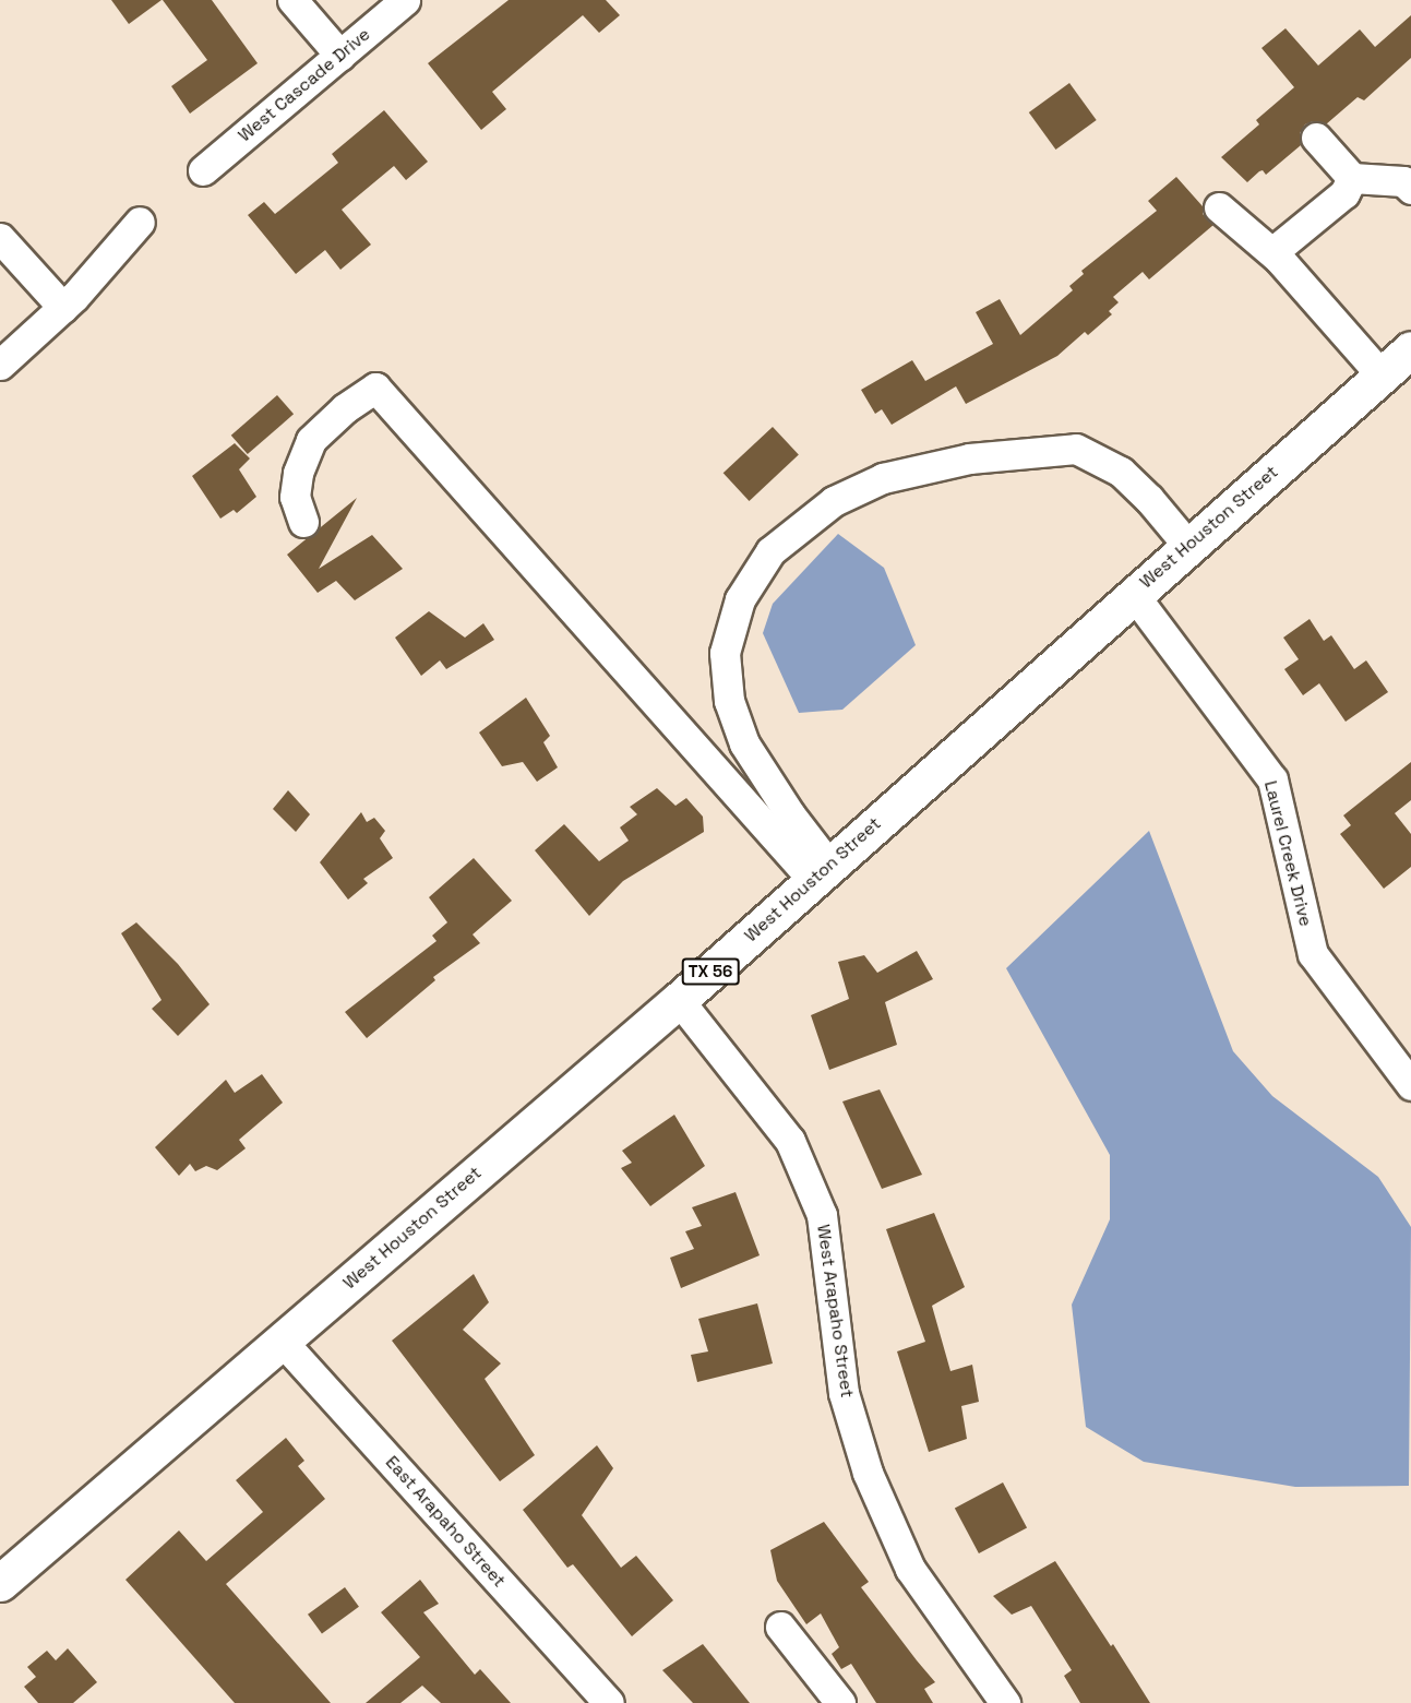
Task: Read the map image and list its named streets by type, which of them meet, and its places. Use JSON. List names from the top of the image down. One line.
{"streets":{"main road":["West Houston Street","TX 56"],"street":["West Cascade Drive","Laurel Creek Drive","West Arapaho Street","East Arapaho Street"]},"crossings":[["West Houston Street","Laurel Creek Drive"],["West Houston Street","West Arapaho Street"],["West Houston Street","East Arapaho Street"]]}
